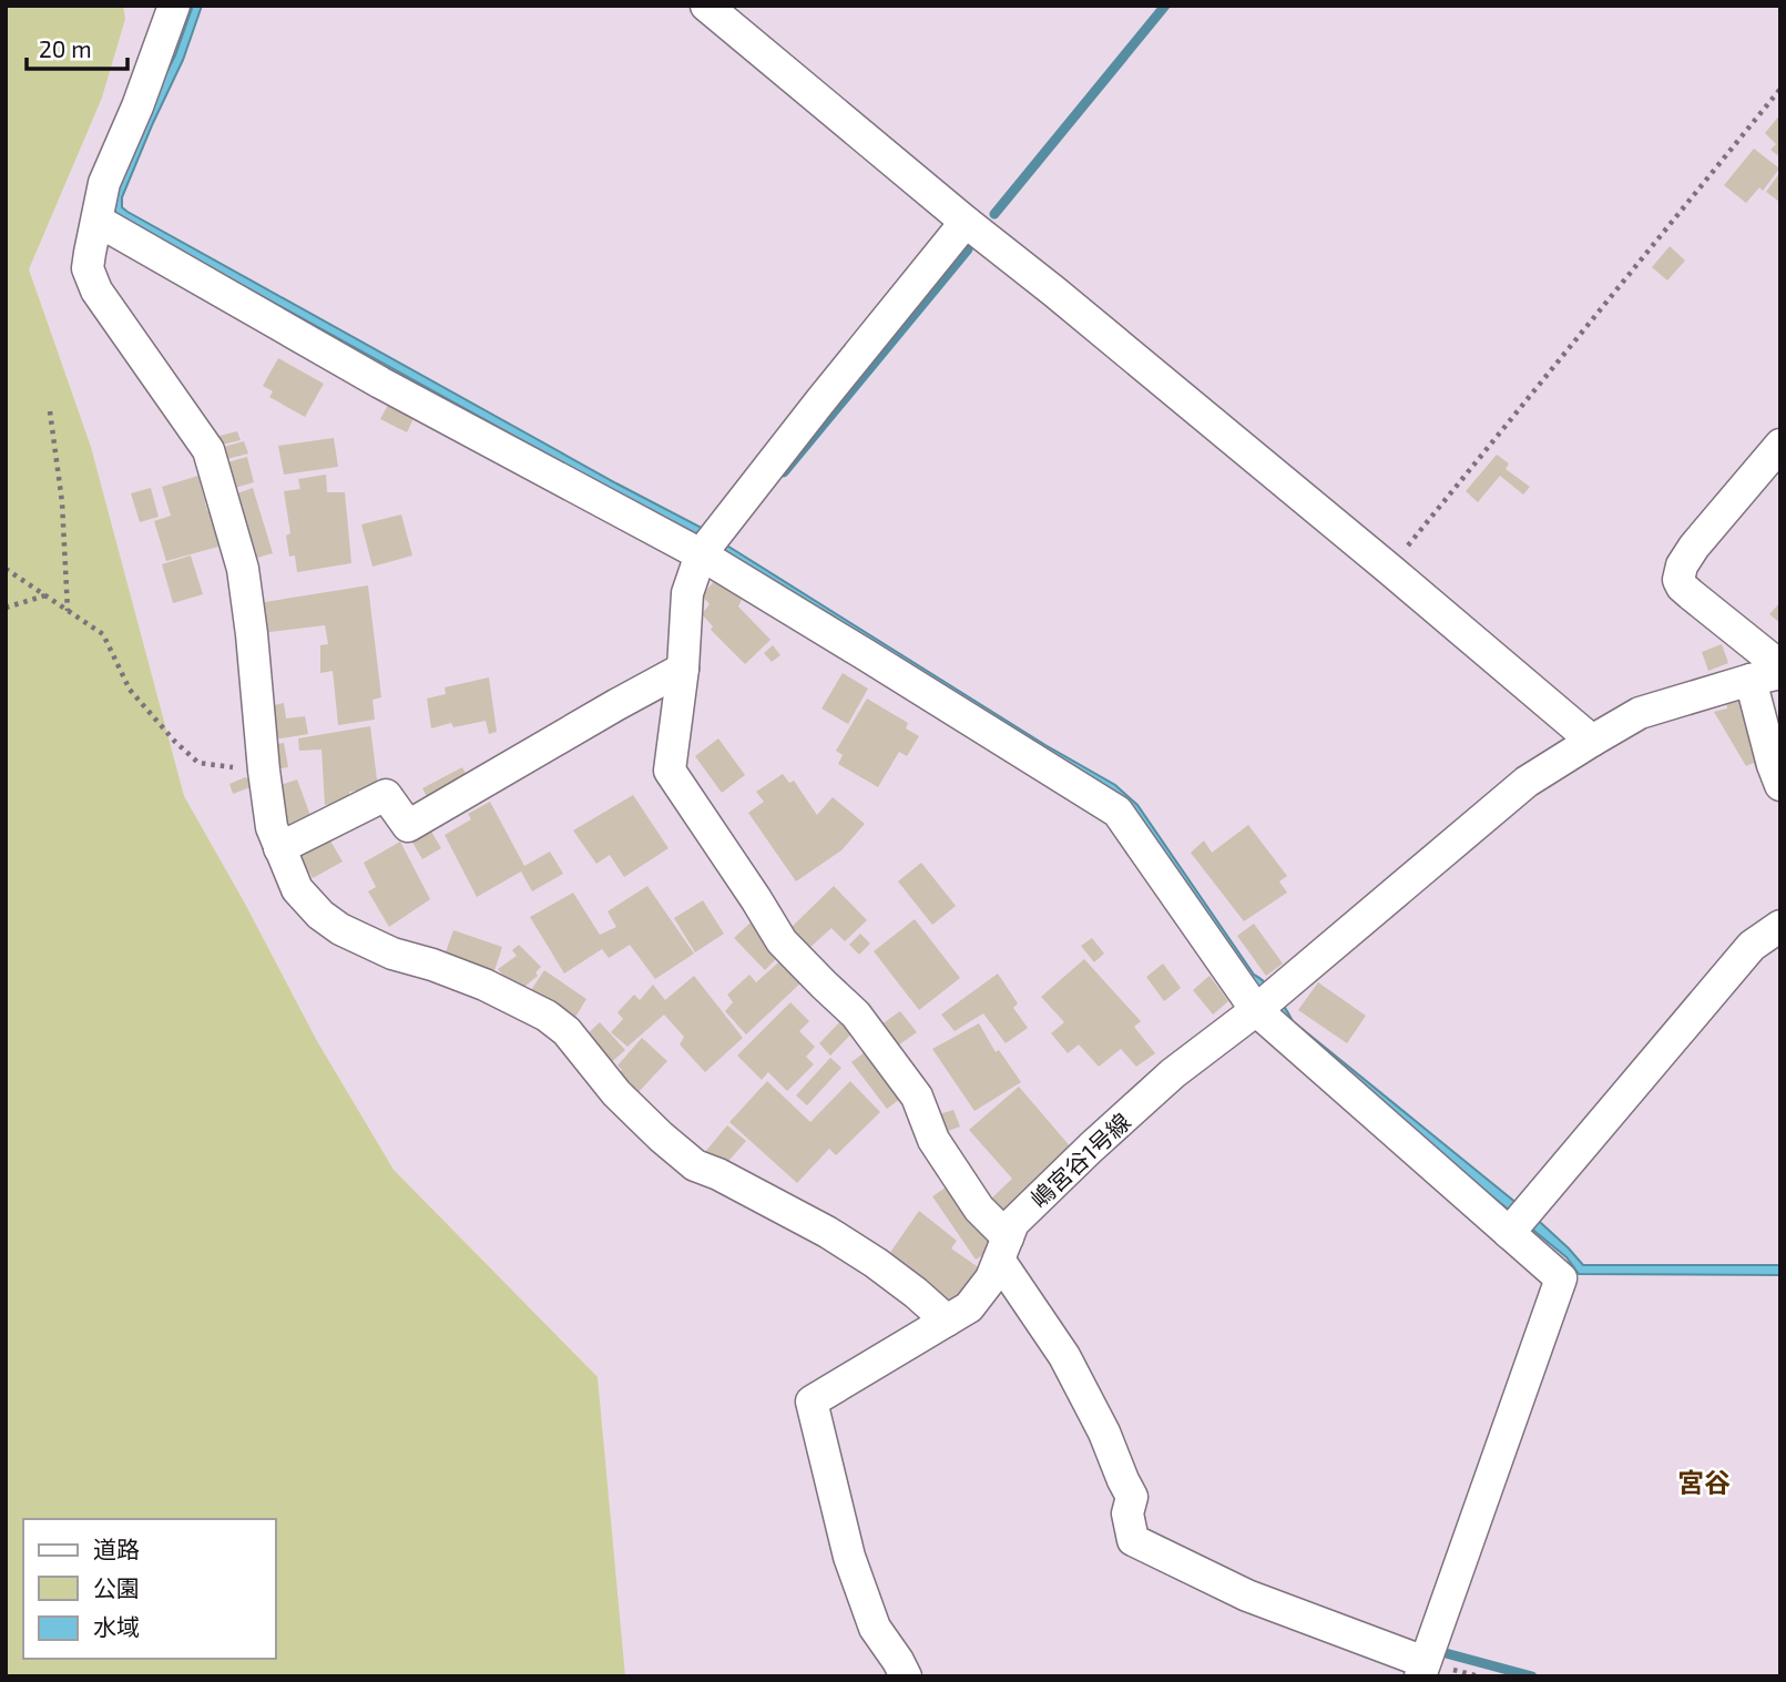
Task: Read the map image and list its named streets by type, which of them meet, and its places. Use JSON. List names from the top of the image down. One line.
{"streets":{"street":["嶋宮谷1号線"]},"districts":["宮谷"],"legend":["道路","公園","水域"],"scale_bar":"20 m"}
